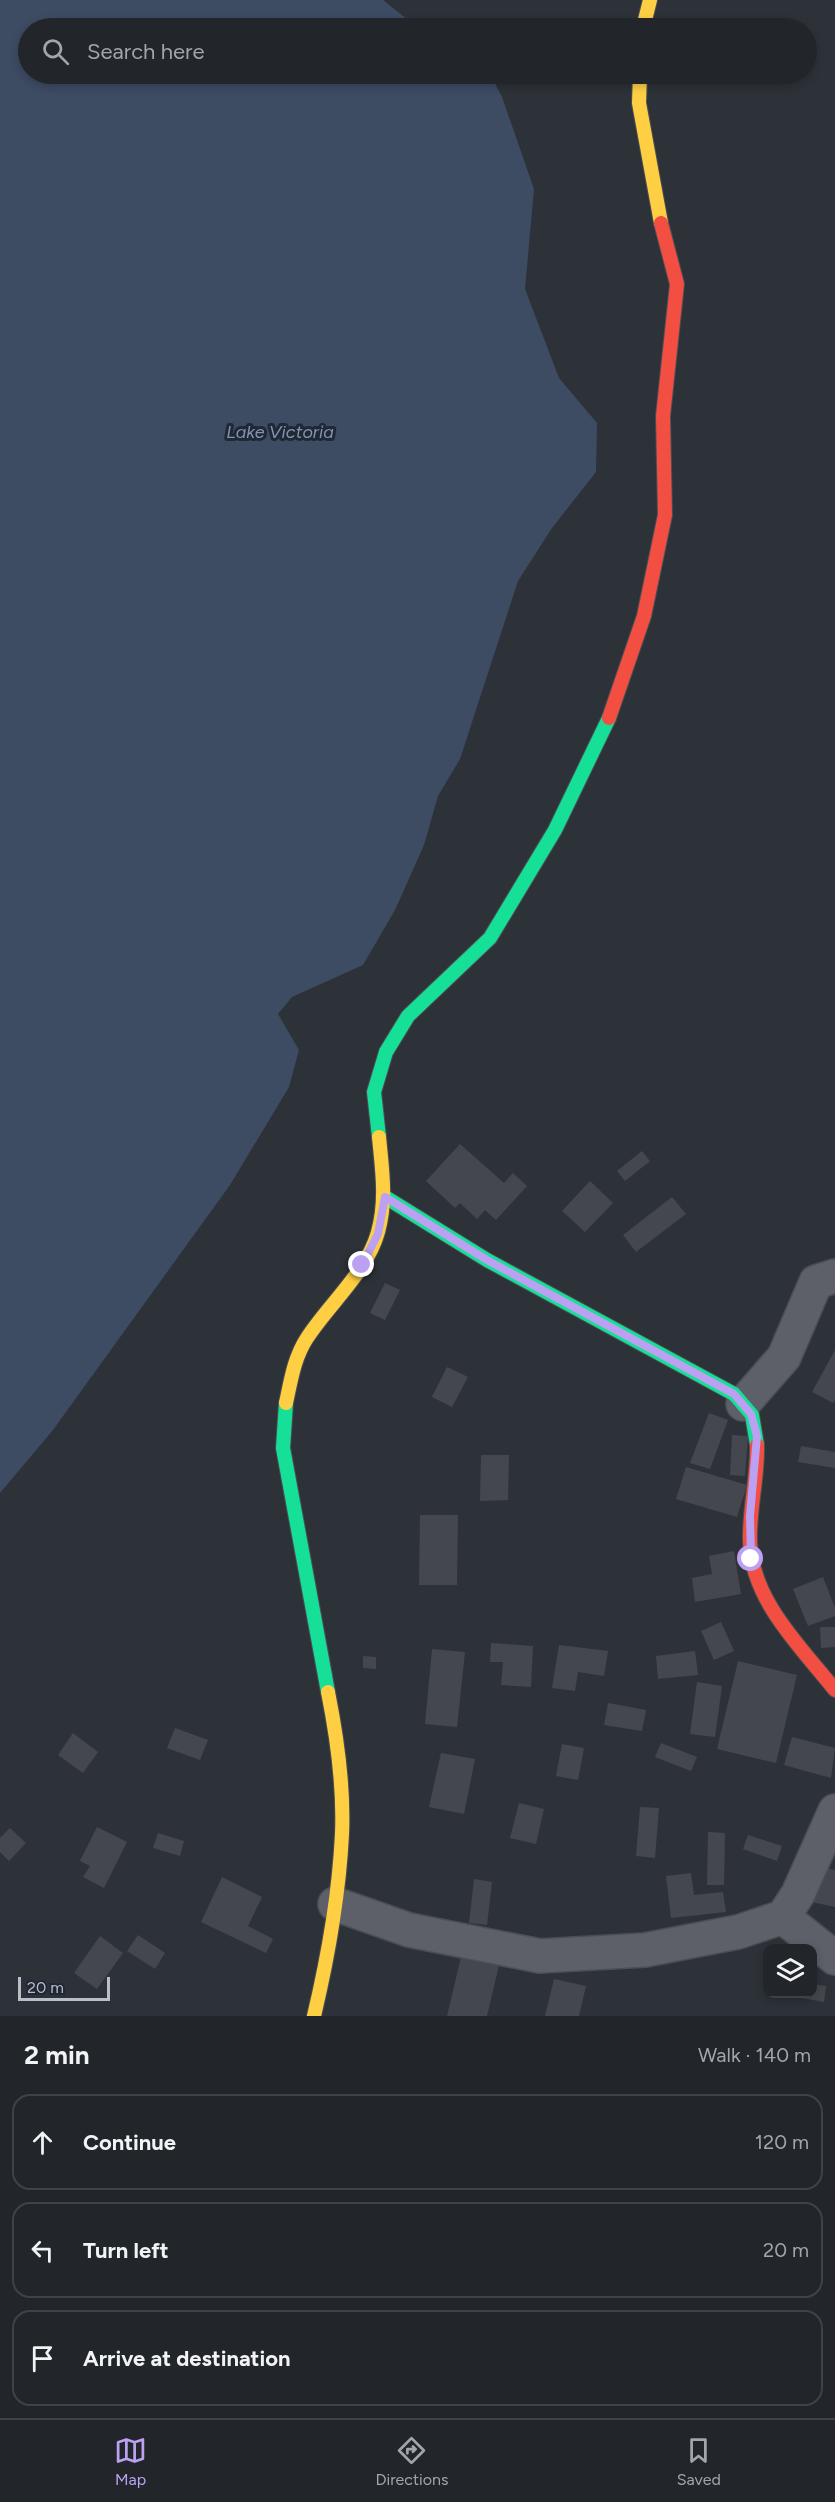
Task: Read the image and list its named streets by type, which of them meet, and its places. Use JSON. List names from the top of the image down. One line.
{"water":["Lake Victoria"],"scale_bar":"20 m","page":{"search":"Search here","scale":"20 m","heading":["2 min","Walk · 140 m"],"list":[["Continue","120 m"],["Turn left","20 m"],"Arrive at destination"],"nav":["Map","Directions","Saved"]}}
